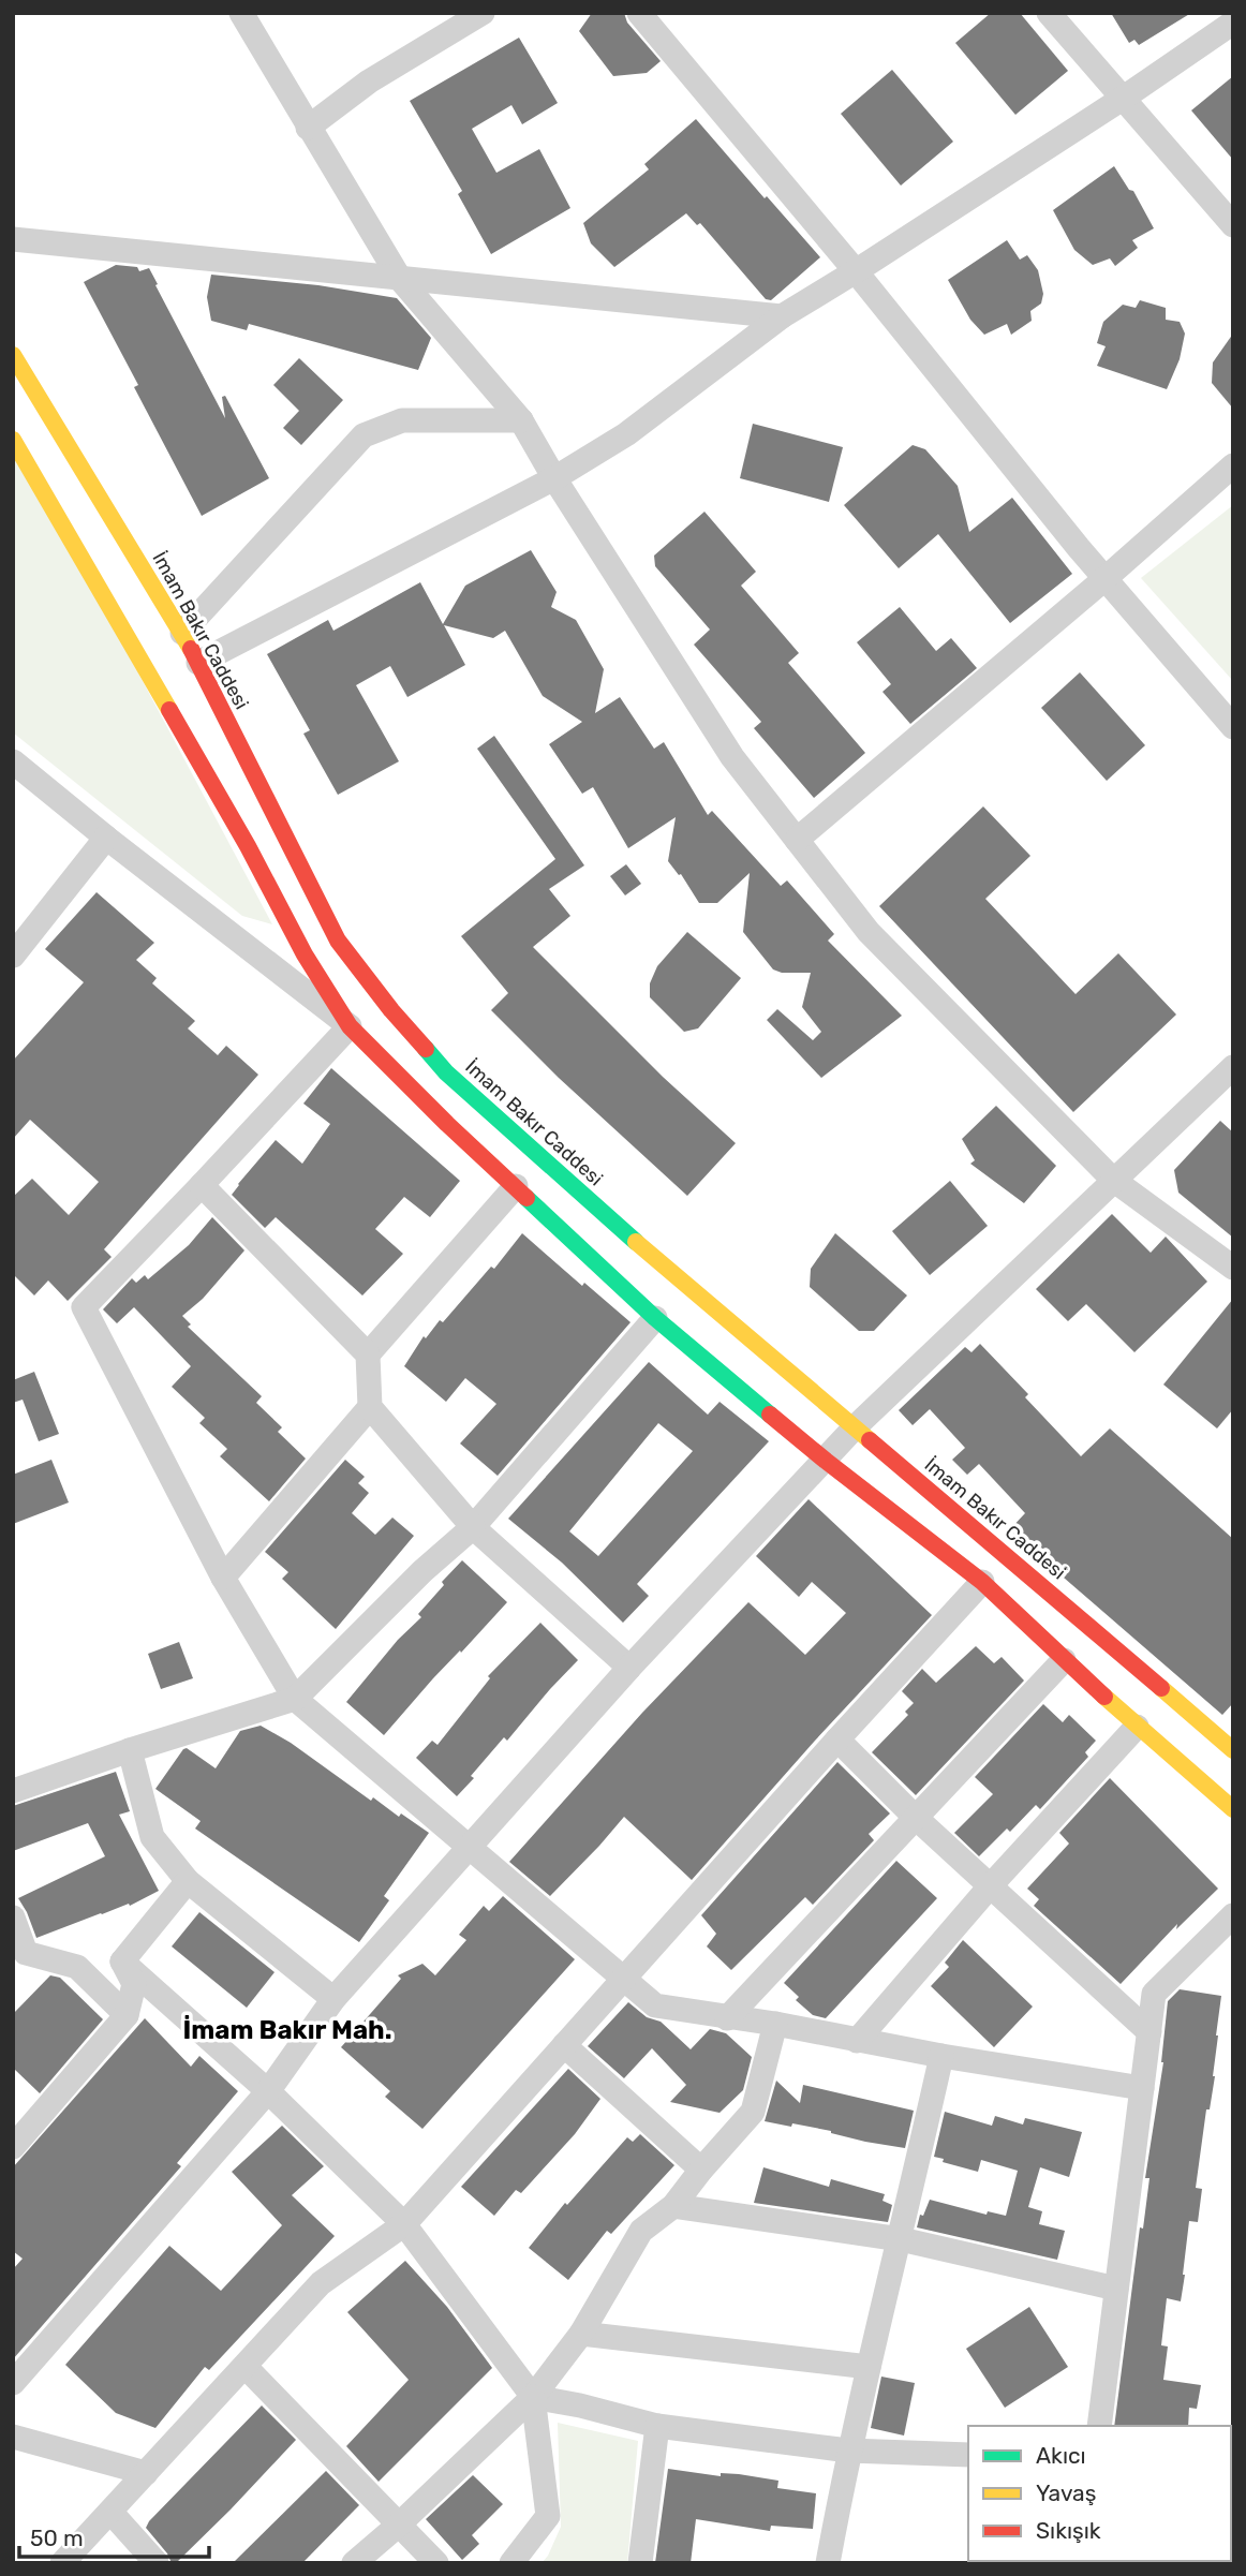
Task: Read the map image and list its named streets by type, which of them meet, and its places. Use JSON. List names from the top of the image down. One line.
{"streets":{"main road":["İmam Bakır Caddesi"]},"districts":["İmam Bakır Mah."],"legend":["Akıcı","Yavaş","Sıkışık"],"scale_bar":"50 m"}
